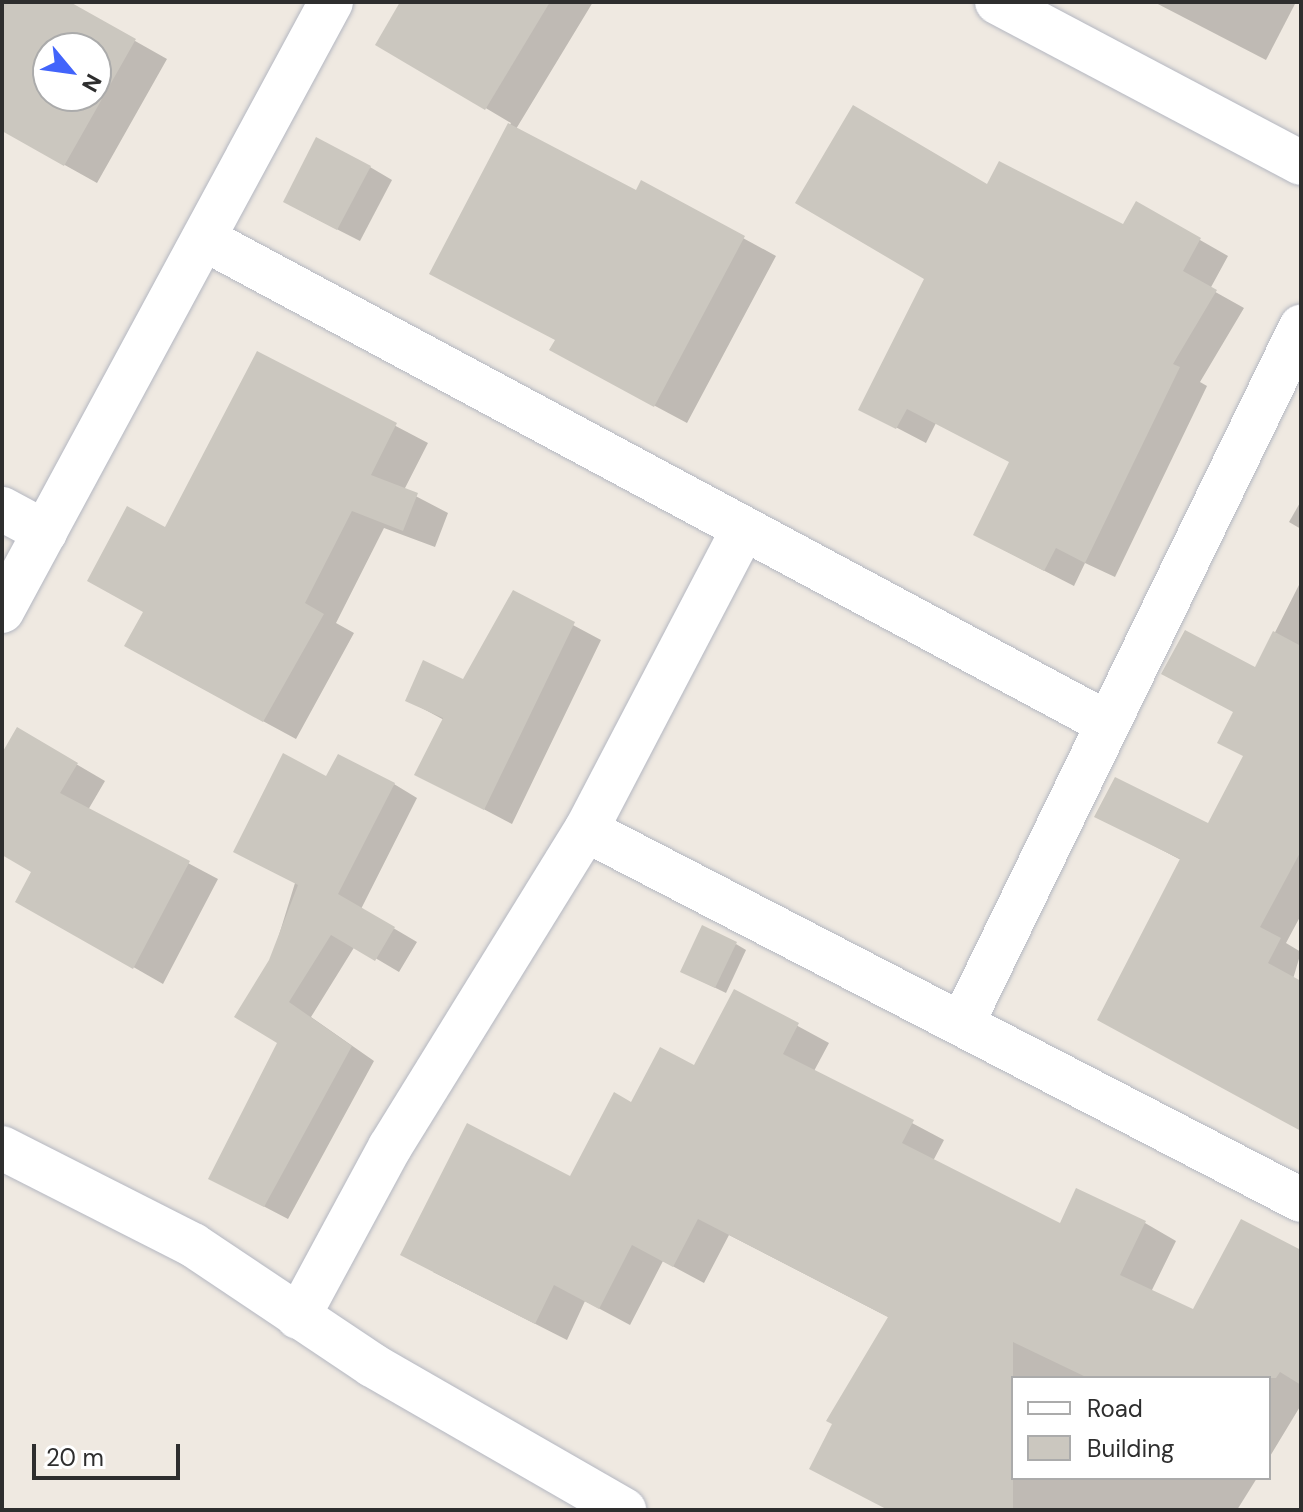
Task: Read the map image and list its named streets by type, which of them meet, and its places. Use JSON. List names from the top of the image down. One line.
{"legend":["Road","Building"],"scale_bar":"20 m","north":"bottom right"}
